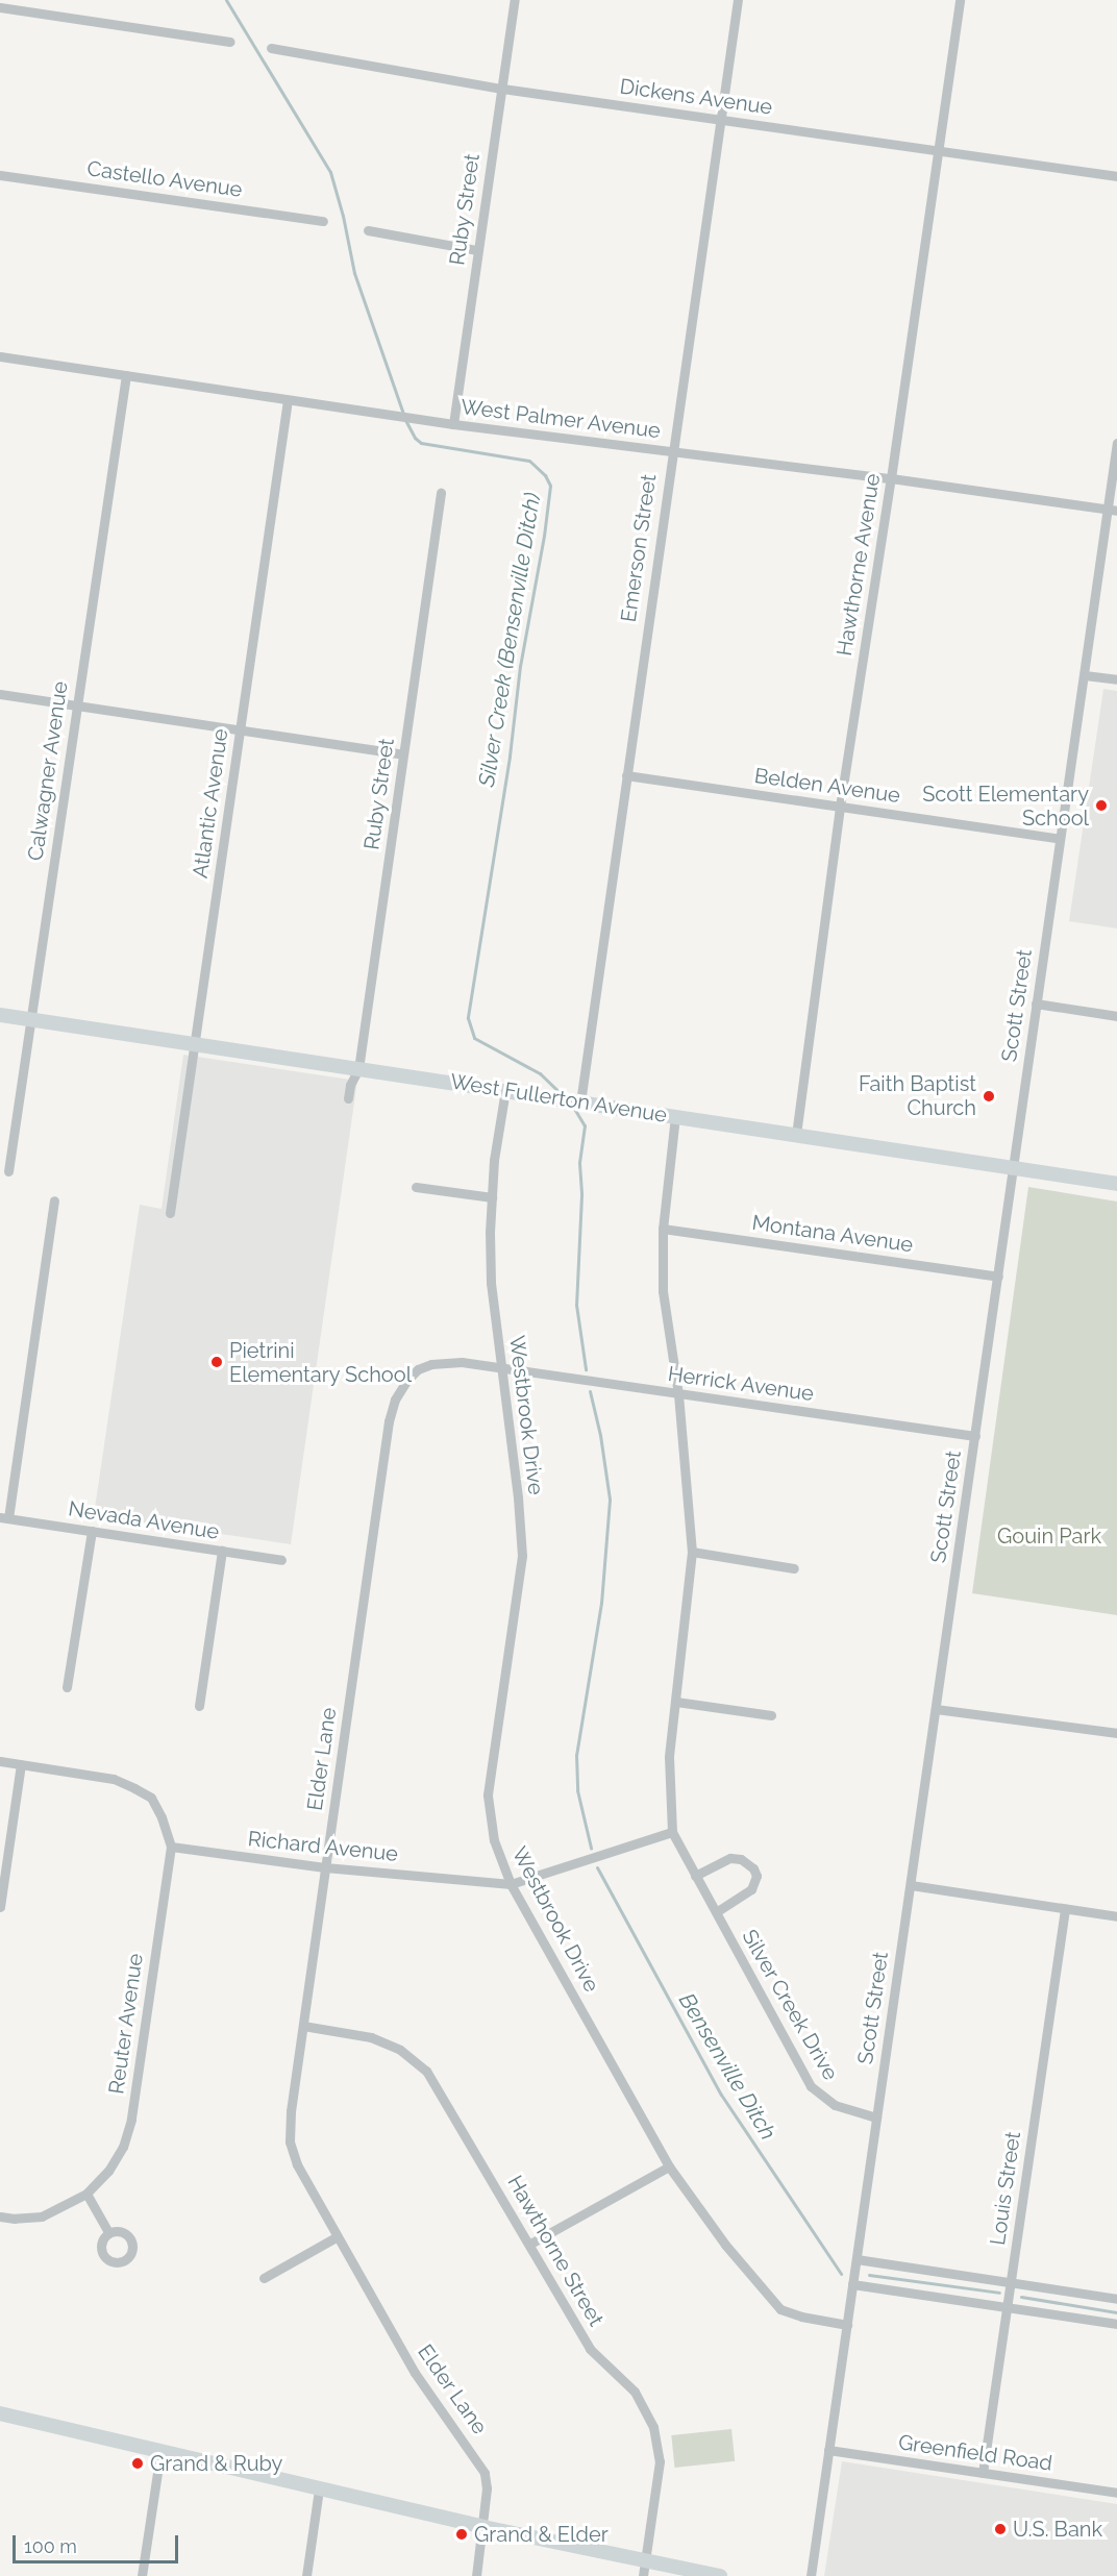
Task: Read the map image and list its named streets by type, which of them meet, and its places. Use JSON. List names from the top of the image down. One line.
{"streets":{"street":["Dickens Avenue","Castello Avenue","Ruby Street","West Palmer Avenue","Emerson Street","Hawthorne Avenue","Calwagner Avenue","Belden Avenue","Atlantic Avenue","Scott Street","West Fullerton Avenue","Montana Avenue","Herrick Avenue","Westbrook Drive","Nevada Avenue","Elder Lane","Richard Avenue","Silver Creek Drive","Reuter Avenue","Louis Street","Hawthorne Street","Greenfield Road"]},"crossings":[["Dickens Avenue","Ruby Street"],["Dickens Avenue","Emerson Street"],["Dickens Avenue","Hawthorne Avenue"],["Ruby Street","West Palmer Avenue"],["Ruby Street","West Fullerton Avenue"],["West Palmer Avenue","Emerson Street"],["West Palmer Avenue","Hawthorne Avenue"],["West Palmer Avenue","Calwagner Avenue"],["West Palmer Avenue","Atlantic Avenue"],["West Palmer Avenue","Scott Street"],["Emerson Street","Belden Avenue"],["Emerson Street","West Fullerton Avenue"],["Hawthorne Avenue","Belden Avenue"],["Hawthorne Avenue","West Fullerton Avenue"],["Calwagner Avenue","West Fullerton Avenue"],["Belden Avenue","Scott Street"],["Atlantic Avenue","West Fullerton Avenue"],["Scott Street","West Fullerton Avenue"],["Scott Street","Montana Avenue"],["Scott Street","Herrick Avenue"],["Scott Street","Westbrook Drive"],["Scott Street","Silver Creek Drive"],["Scott Street","Greenfield Road"],["West Fullerton Avenue","Westbrook Drive"],["West Fullerton Avenue","Silver Creek Drive"],["Montana Avenue","Silver Creek Drive"],["Herrick Avenue","Westbrook Drive"],["Herrick Avenue","Elder Lane"],["Herrick Avenue","Silver Creek Drive"],["Westbrook Drive","Elder Lane"],["Westbrook Drive","Richard Avenue"],["Elder Lane","Richard Avenue"],["Elder Lane","Hawthorne Street"],["Richard Avenue","Silver Creek Drive"],["Richard Avenue","Reuter Avenue"],["Louis Street","Greenfield Road"]],"water":["Silver Creek (Bensenville Ditch)","Bensenville Ditch"],"parks":["Gouin Park"],"places":["Scott Elementary School","Faith Baptist Church","Pietrini Elementary School","Grand & Ruby","U.S. Bank","Grand & Elder"],"scale_bar":"100 m"}
